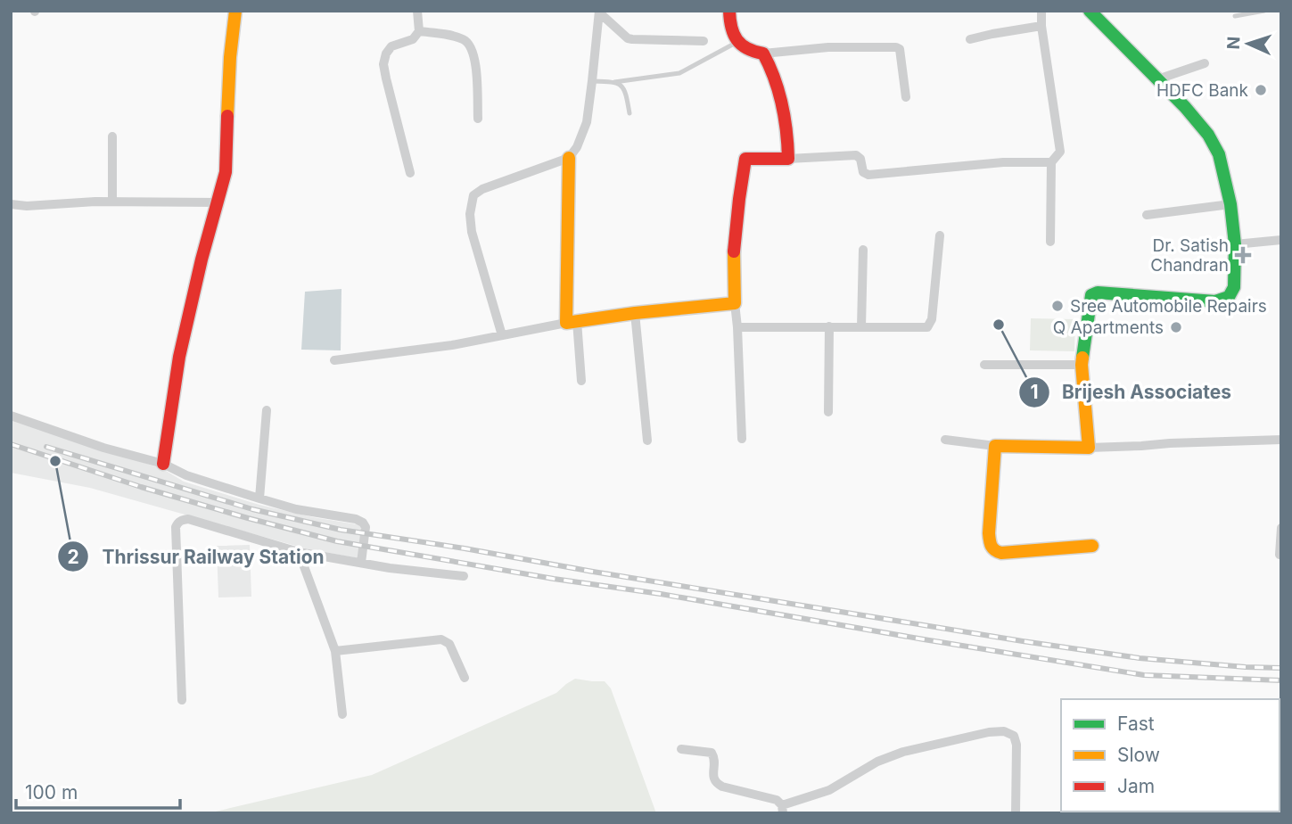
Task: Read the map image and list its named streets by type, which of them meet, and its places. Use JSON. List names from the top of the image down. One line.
{"places":{"other":["HDFC Bank","Sree Automobile Repairs","Brijesh Associates","Q Apartments","Thrissur Railway Station"],"health":["Dr. Satish Chandran"]},"legend":["Fast","Slow","Jam"],"scale_bar":"100 m","north":"left"}
